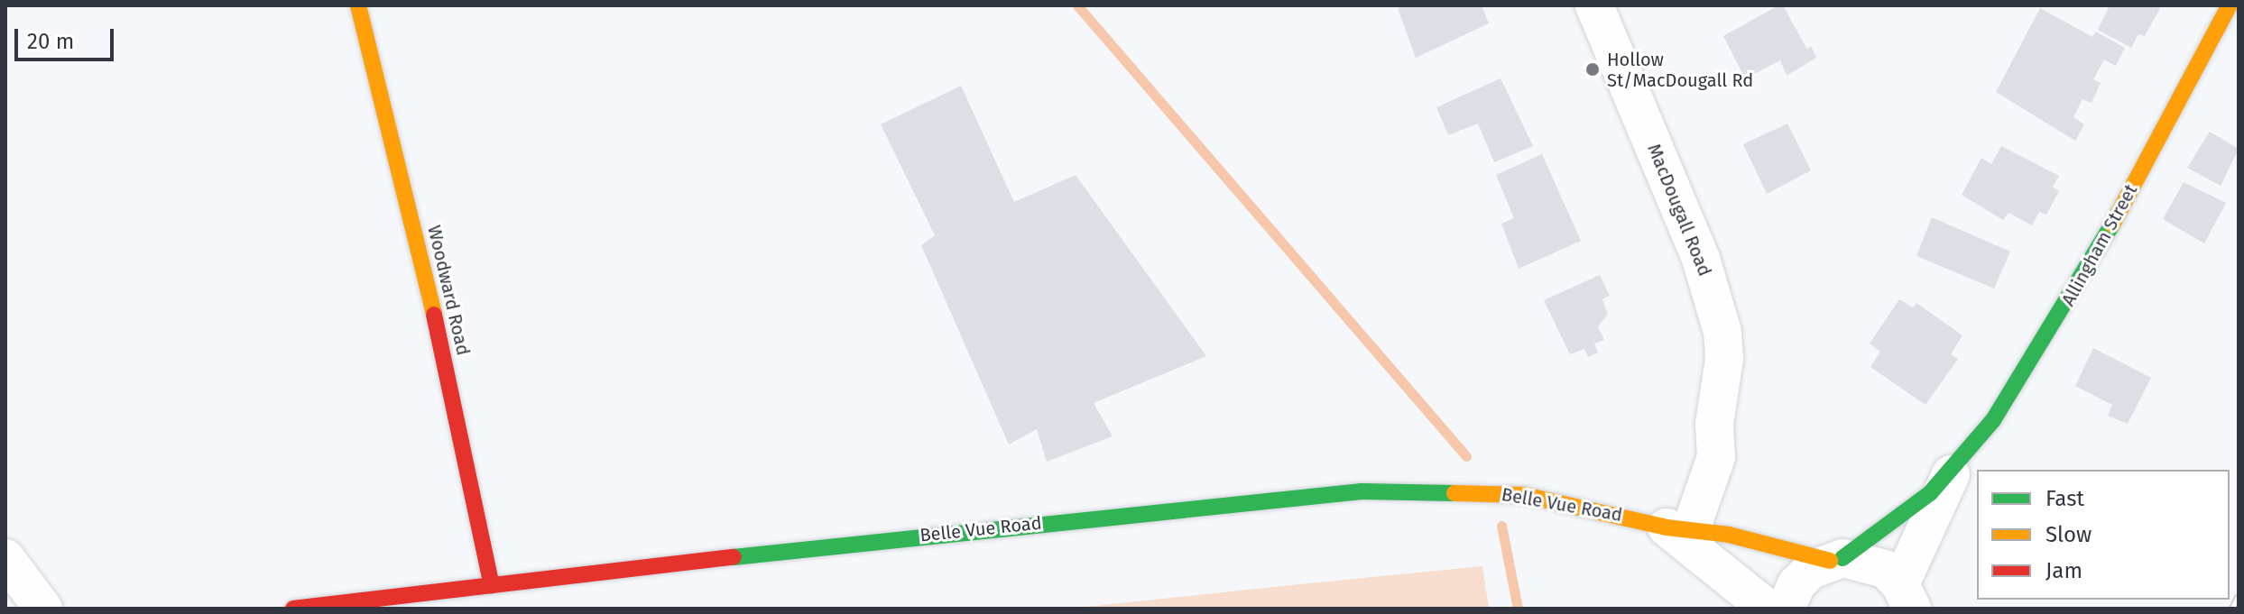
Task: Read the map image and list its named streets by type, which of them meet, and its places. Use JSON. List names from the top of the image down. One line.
{"streets":{"street":["MacDougall Road","Allingham Street","Woodward Road","Belle Vue Road"]},"crossings":[["MacDougall Road","Belle Vue Road"],["Allingham Street","Belle Vue Road"],["Woodward Road","Belle Vue Road"]],"places":["Hollow St/MacDougall Rd"],"legend":["Fast","Slow","Jam"],"scale_bar":"20 m"}
